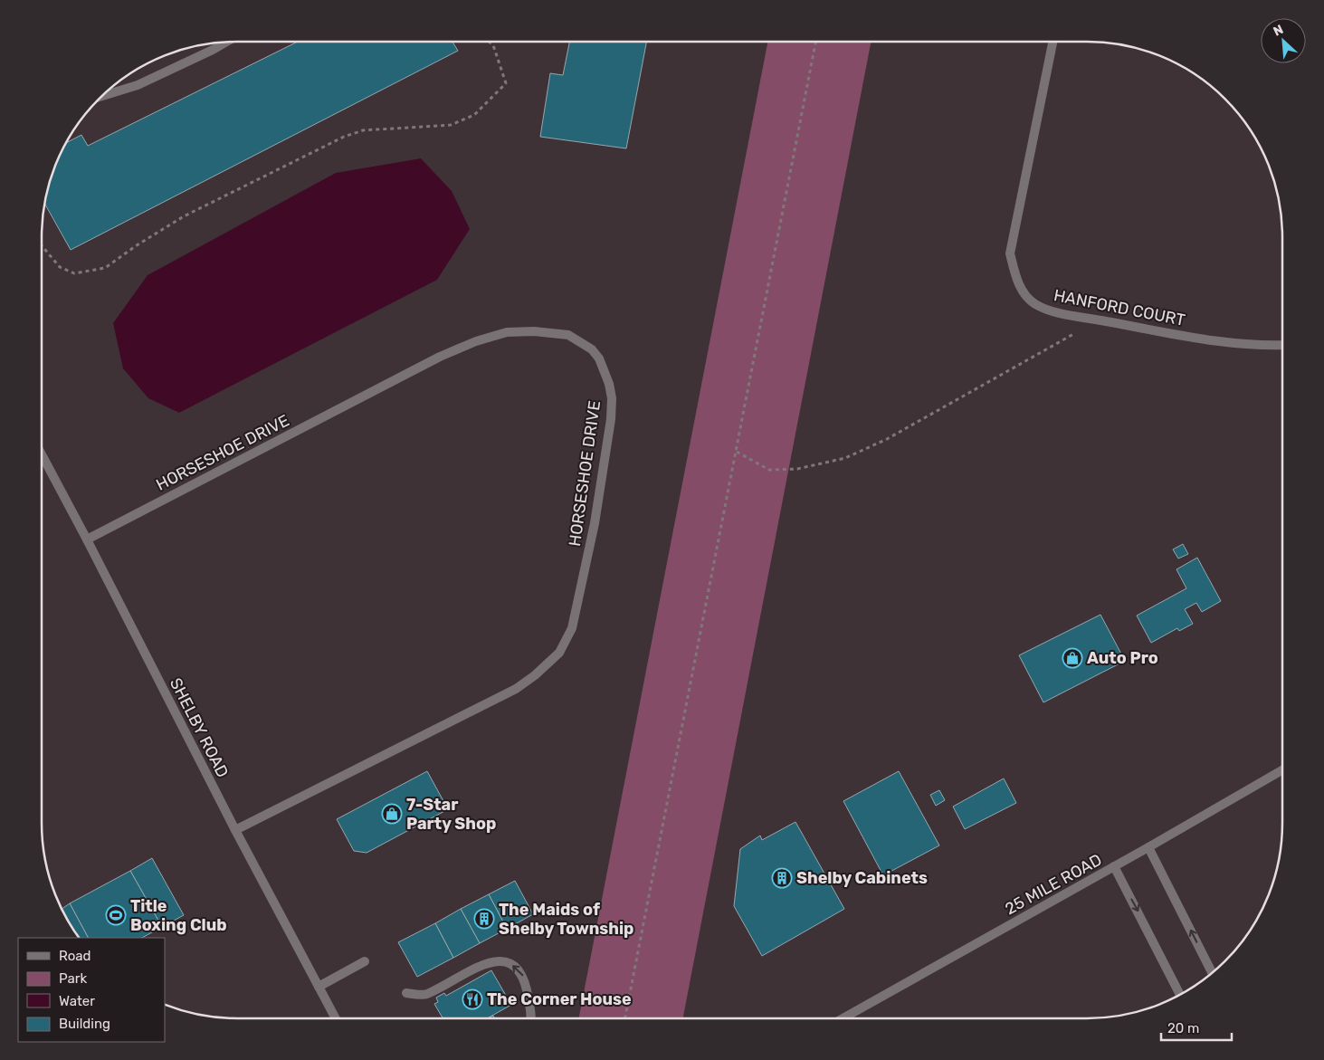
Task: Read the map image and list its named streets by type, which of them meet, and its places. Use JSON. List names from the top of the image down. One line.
{"streets":{"street":["HANFORD COURT","HORSESHOE DRIVE","SHELBY ROAD","25 MILE ROAD"]},"crossings":[["HORSESHOE DRIVE","SHELBY ROAD"]],"places":{"shop":["Auto Pro","7-Star Party Shop"],"building":["Shelby Cabinets","The Maids of Shelby Township"],"sports":["Title Boxing Club"],"restaurant":["The Corner House"]},"legend":["Road","Park","Water","Building"],"scale_bar":"20 m","north":"top left"}
